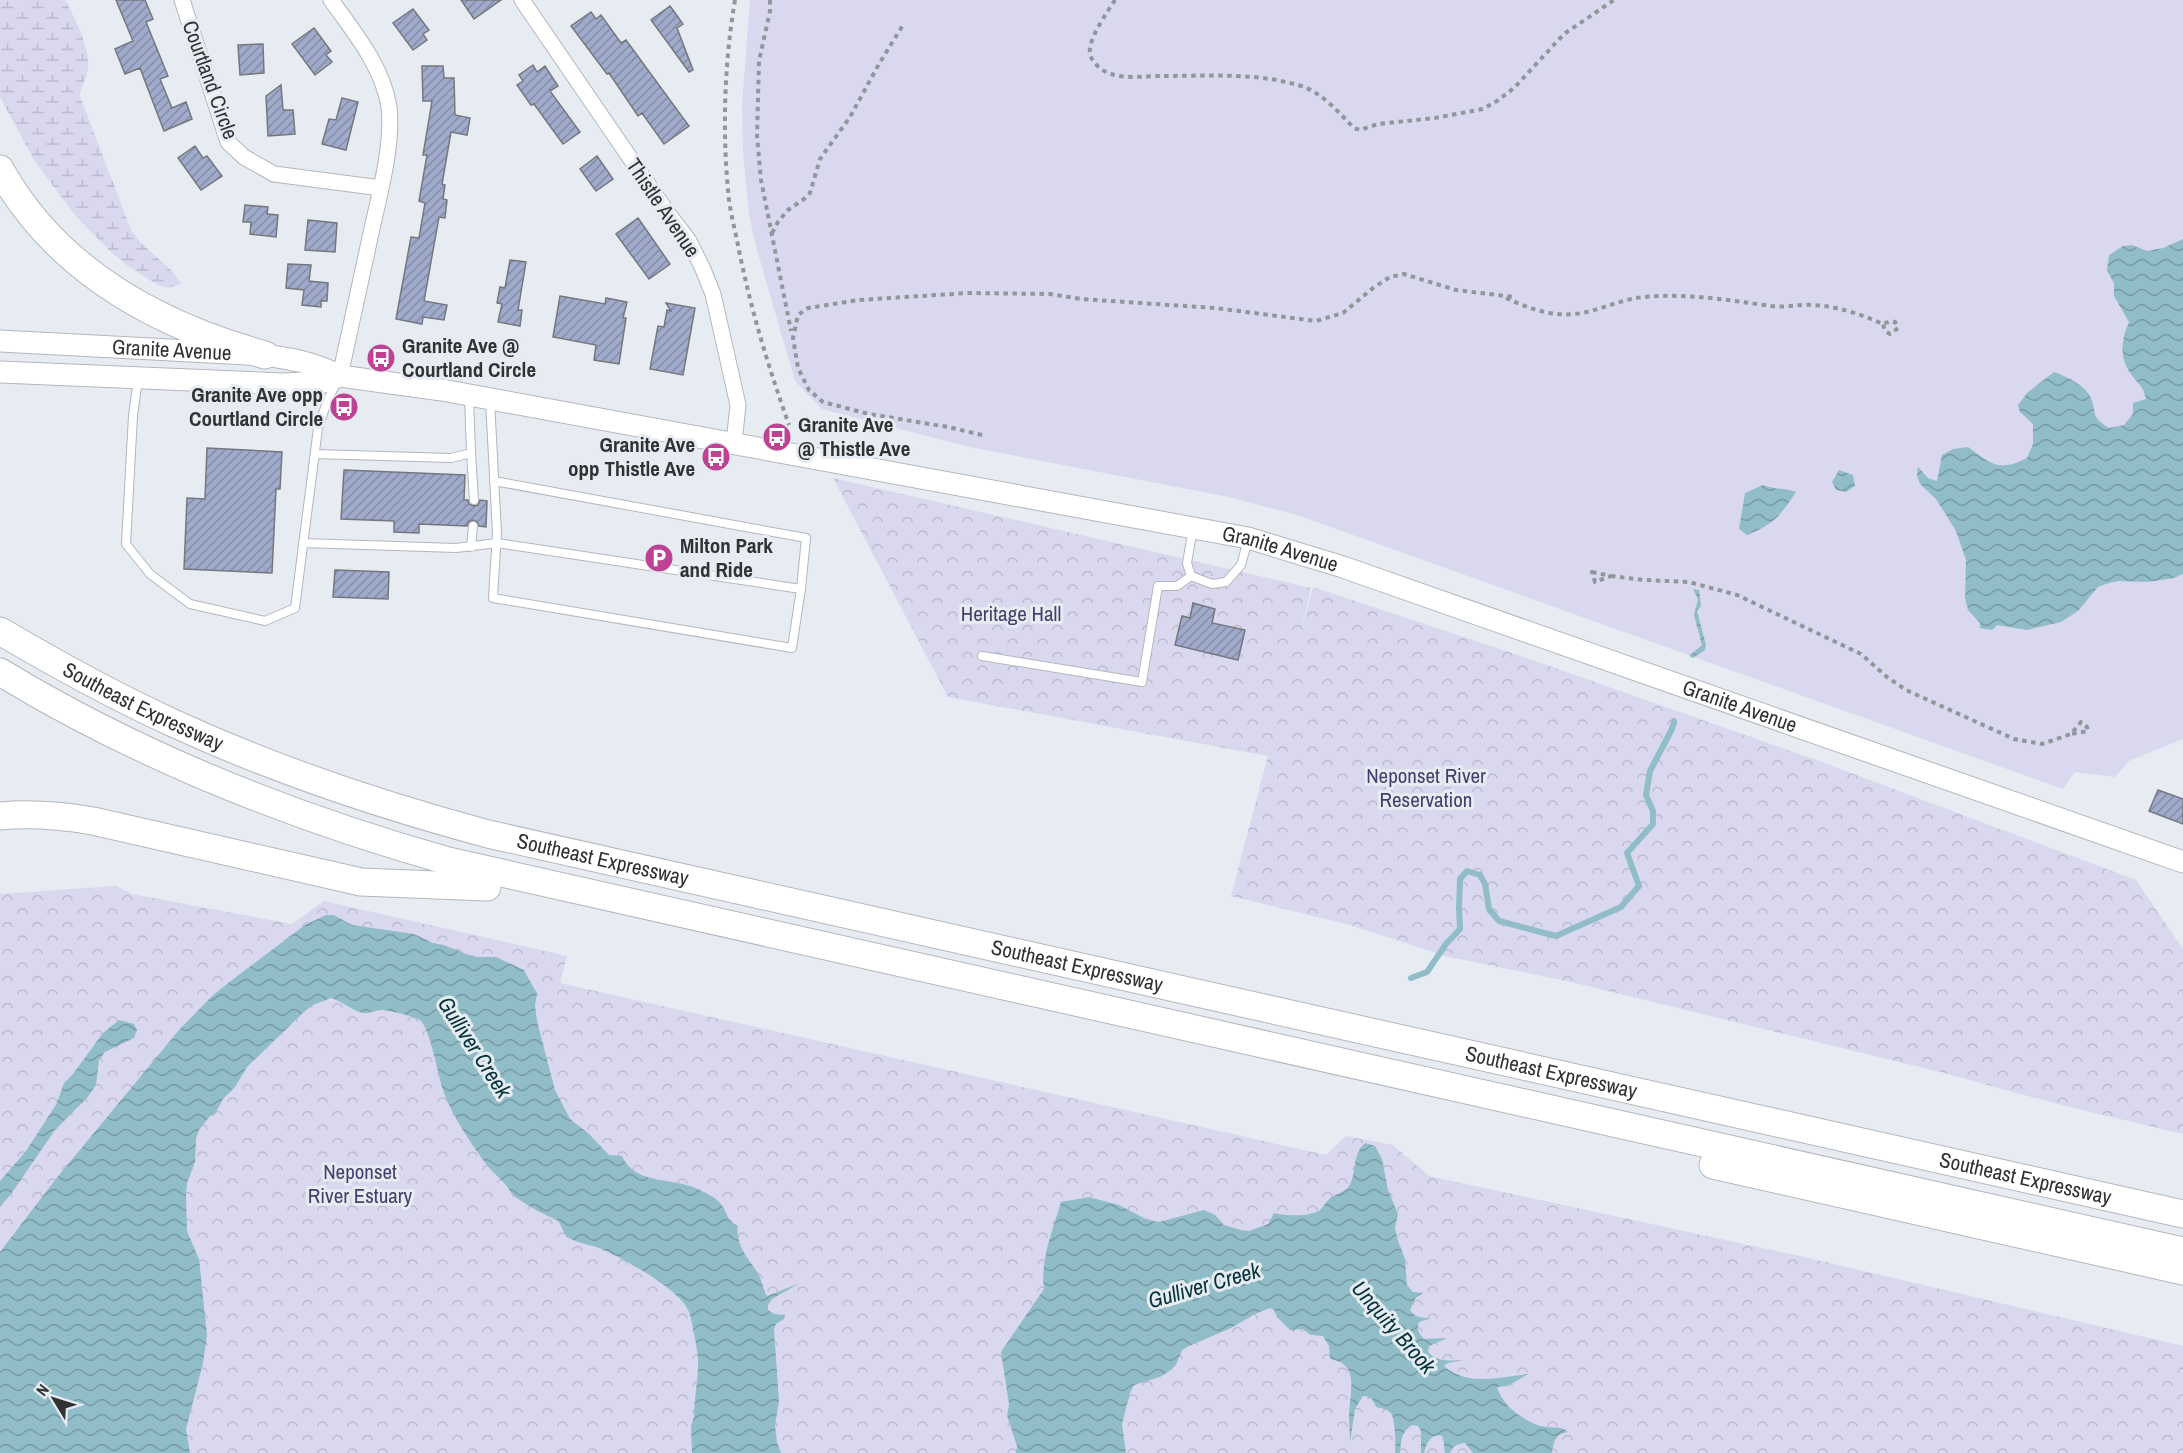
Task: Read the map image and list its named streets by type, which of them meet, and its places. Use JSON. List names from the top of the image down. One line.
{"streets":{"highway":["Southeast Expressway"],"main road":["Granite Avenue"],"street":["Courtland Circle","Thistle Avenue"]},"crossings":[["Thistle Avenue","Granite Avenue"]],"water":["Gulliver Creek","Unquity Brook"],"parks":["Heritage Hall","Neponset River Reservation","Neponset River Estuary"],"places":{"bus stop":["Granite Ave @ Courtland Circle","Granite Ave opp Courtland Circle","Granite Ave @ Thistle Ave","Granite Ave opp Thistle Ave"],"parking":["Milton Park and Ride"]},"north":"top left"}
